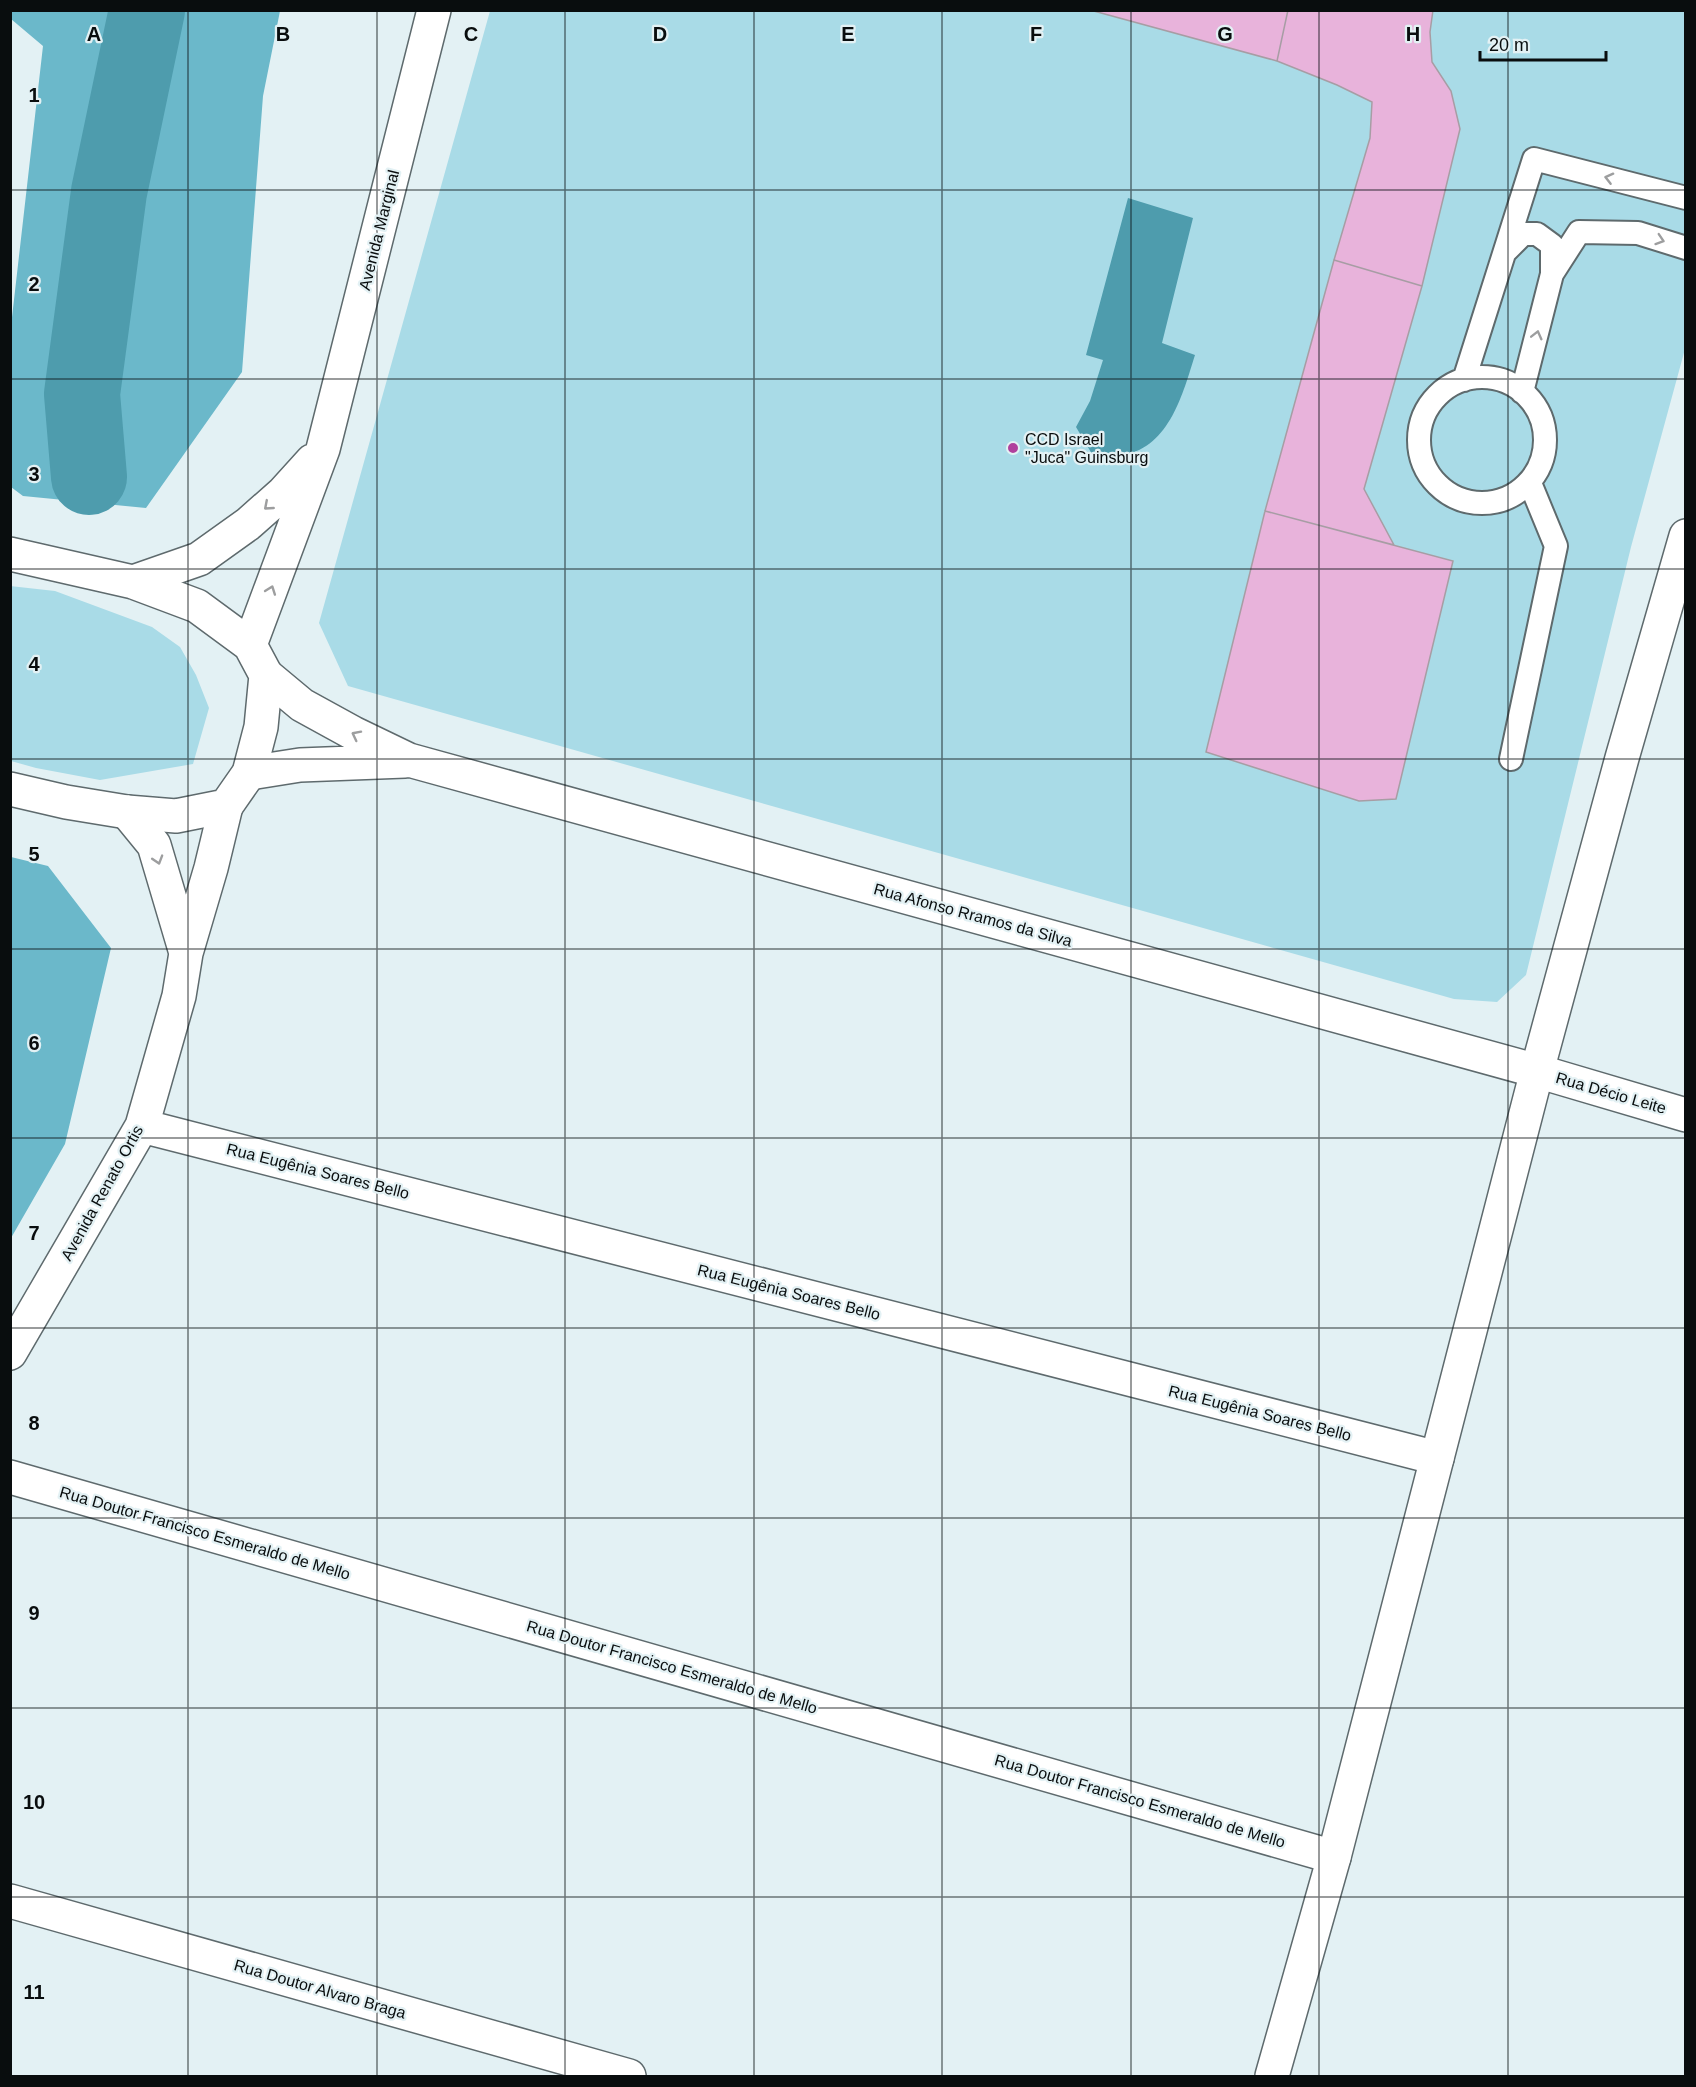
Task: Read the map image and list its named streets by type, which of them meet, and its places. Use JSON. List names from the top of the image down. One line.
{"streets":{"street":["Avenida Marginal","Rua Afonso Rramos da Silva","Rua Décio Leite","Rua Eugênia Soares Bello","Avenida Renato Ortis","Rua Doutor Francisco Esmeraldo de Mello","Rua Doutor Alvaro Braga"]},"crossings":[["Rua Afonso Rramos da Silva","Rua Décio Leite"],["Rua Eugênia Soares Bello","Avenida Renato Ortis"]],"places":["CCD Israel \"Juca\" Guinsburg"],"scale_bar":"20 m","grid":{"columns":["A","B","C","D","E","F","G","H"],"rows":["1","2","3","4","5","6","7","8","9","10","11"]}}
